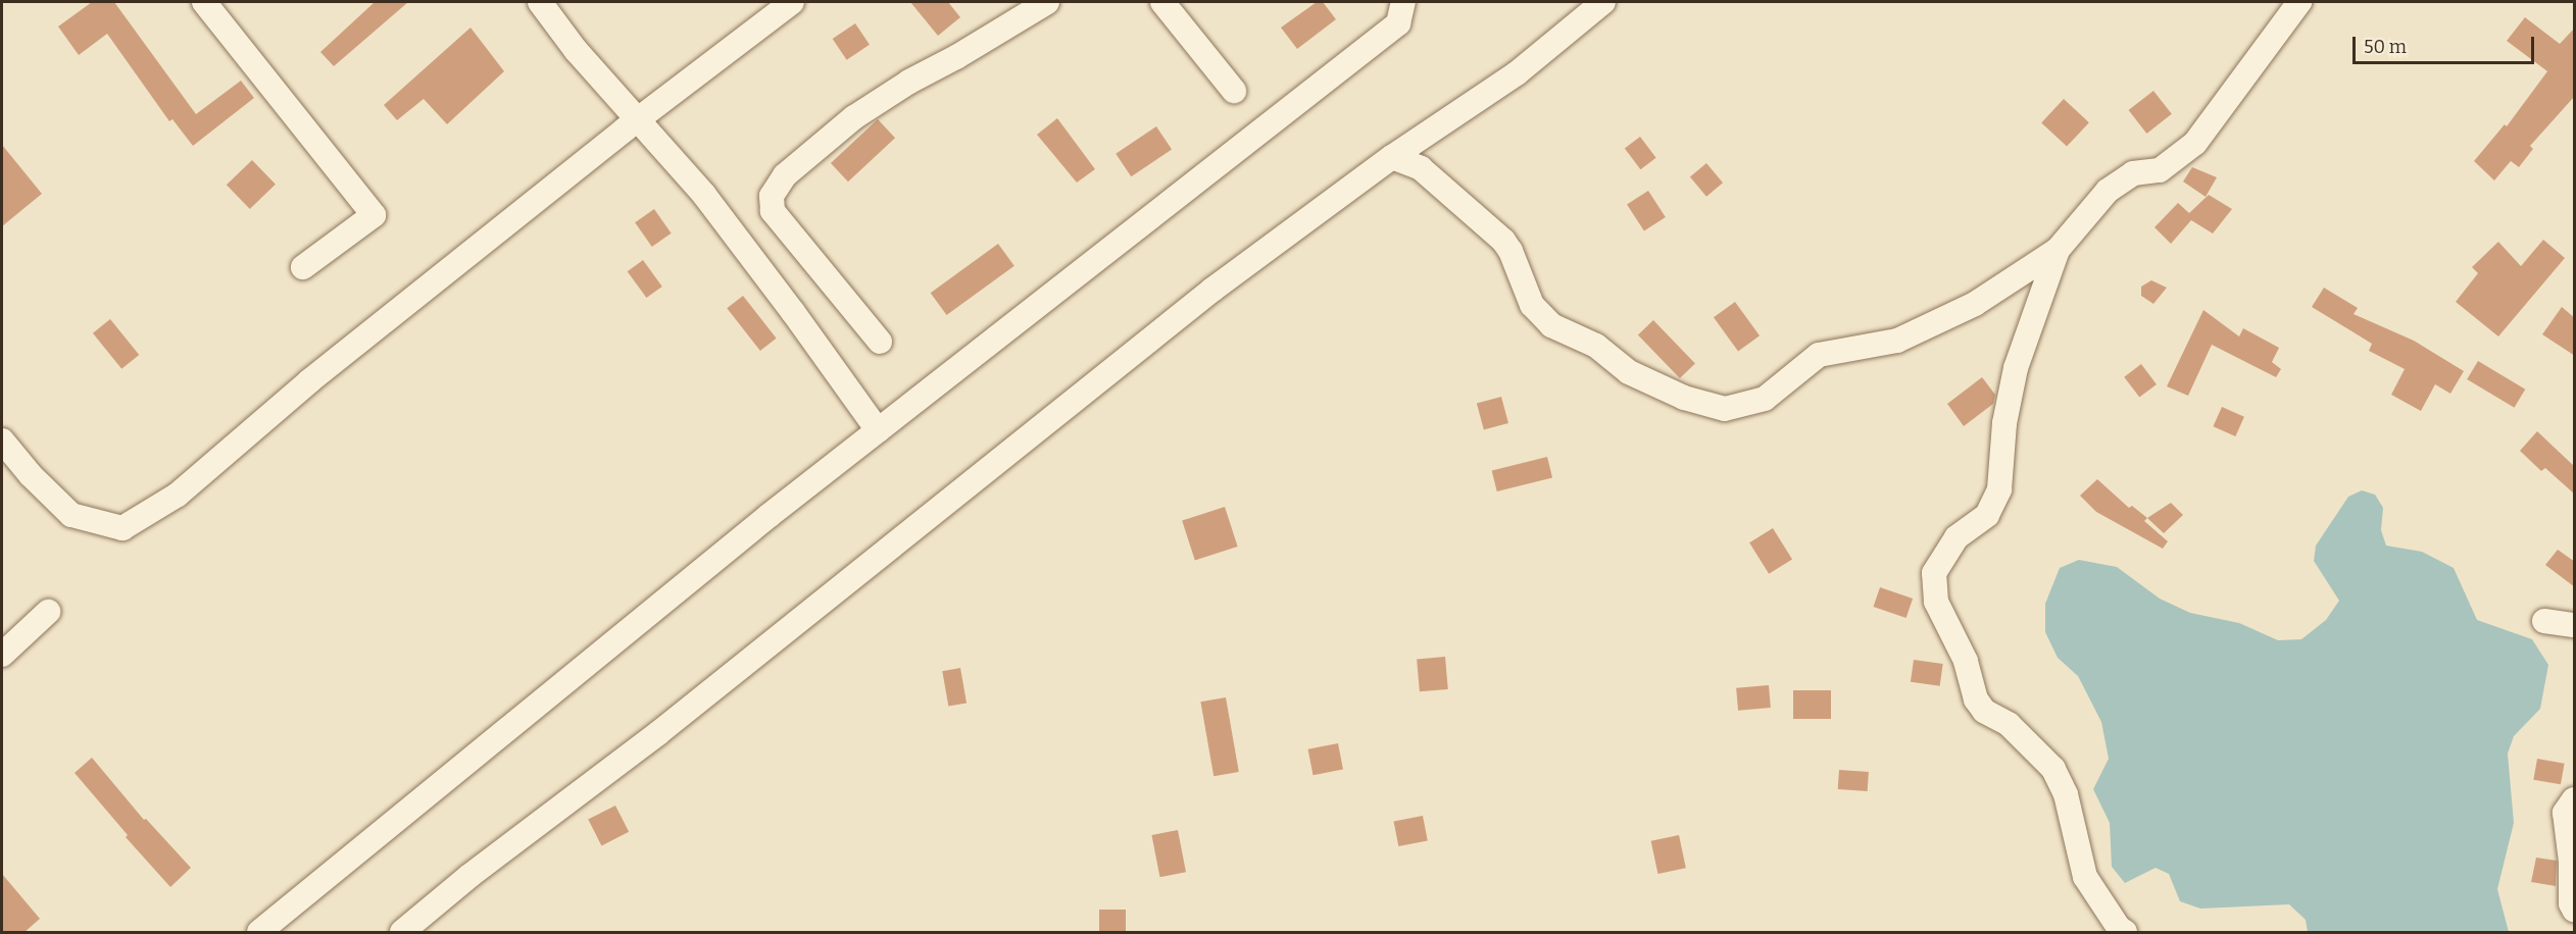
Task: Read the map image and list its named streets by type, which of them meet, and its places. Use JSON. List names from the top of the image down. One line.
{"scale_bar":"50 m"}
